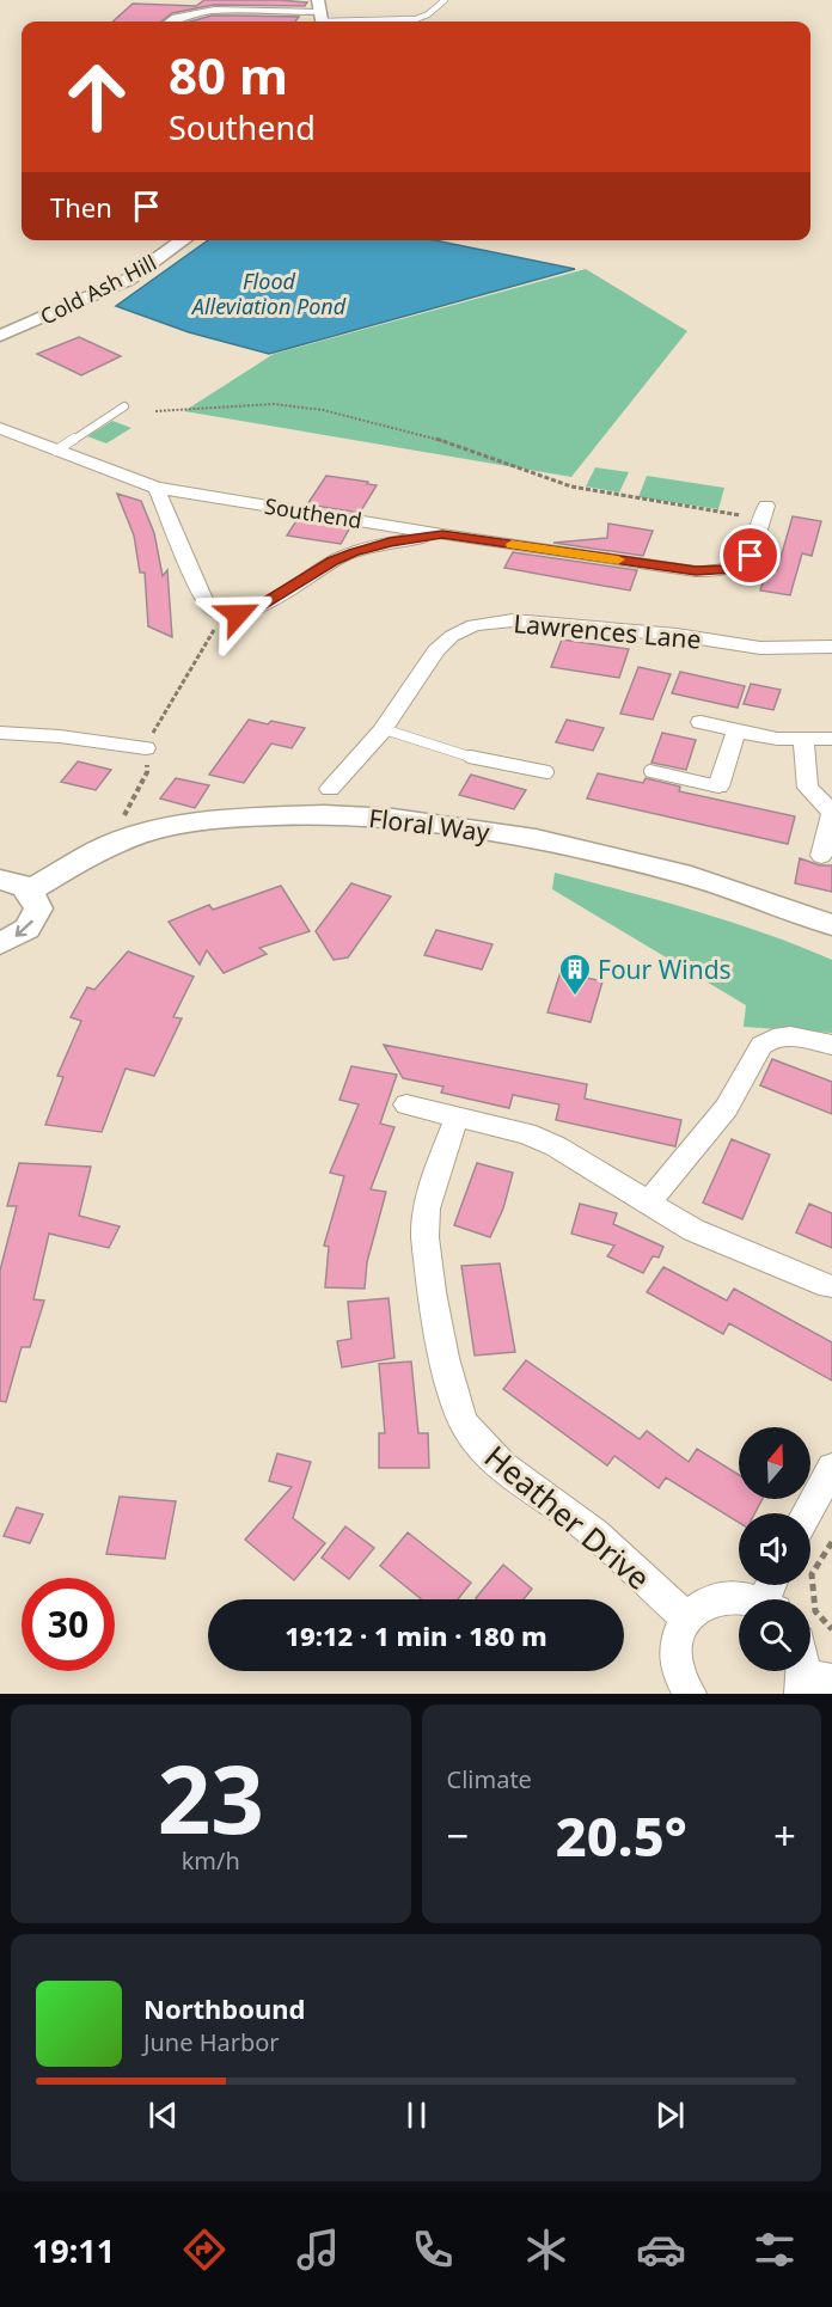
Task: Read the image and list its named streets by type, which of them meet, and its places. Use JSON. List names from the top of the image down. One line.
{"streets":{"street":["Cold Ash Hill","Southend","Lawrences Lane","Floral Way","Heather Drive"]},"water":["Flood Alleviation Pond"],"places":{"building":["Four Winds"]},"north":"top","page":{"turn":["80 m","Southend"],"then":"Then","limit":"30","trip":"19:12 · 1 min · 180 m","tile":[["23","km/h"],"Climate"],"heat":["−","20.5°","+"],"song":["Northbound","June Harbor"],"tabs":"19:11"}}
